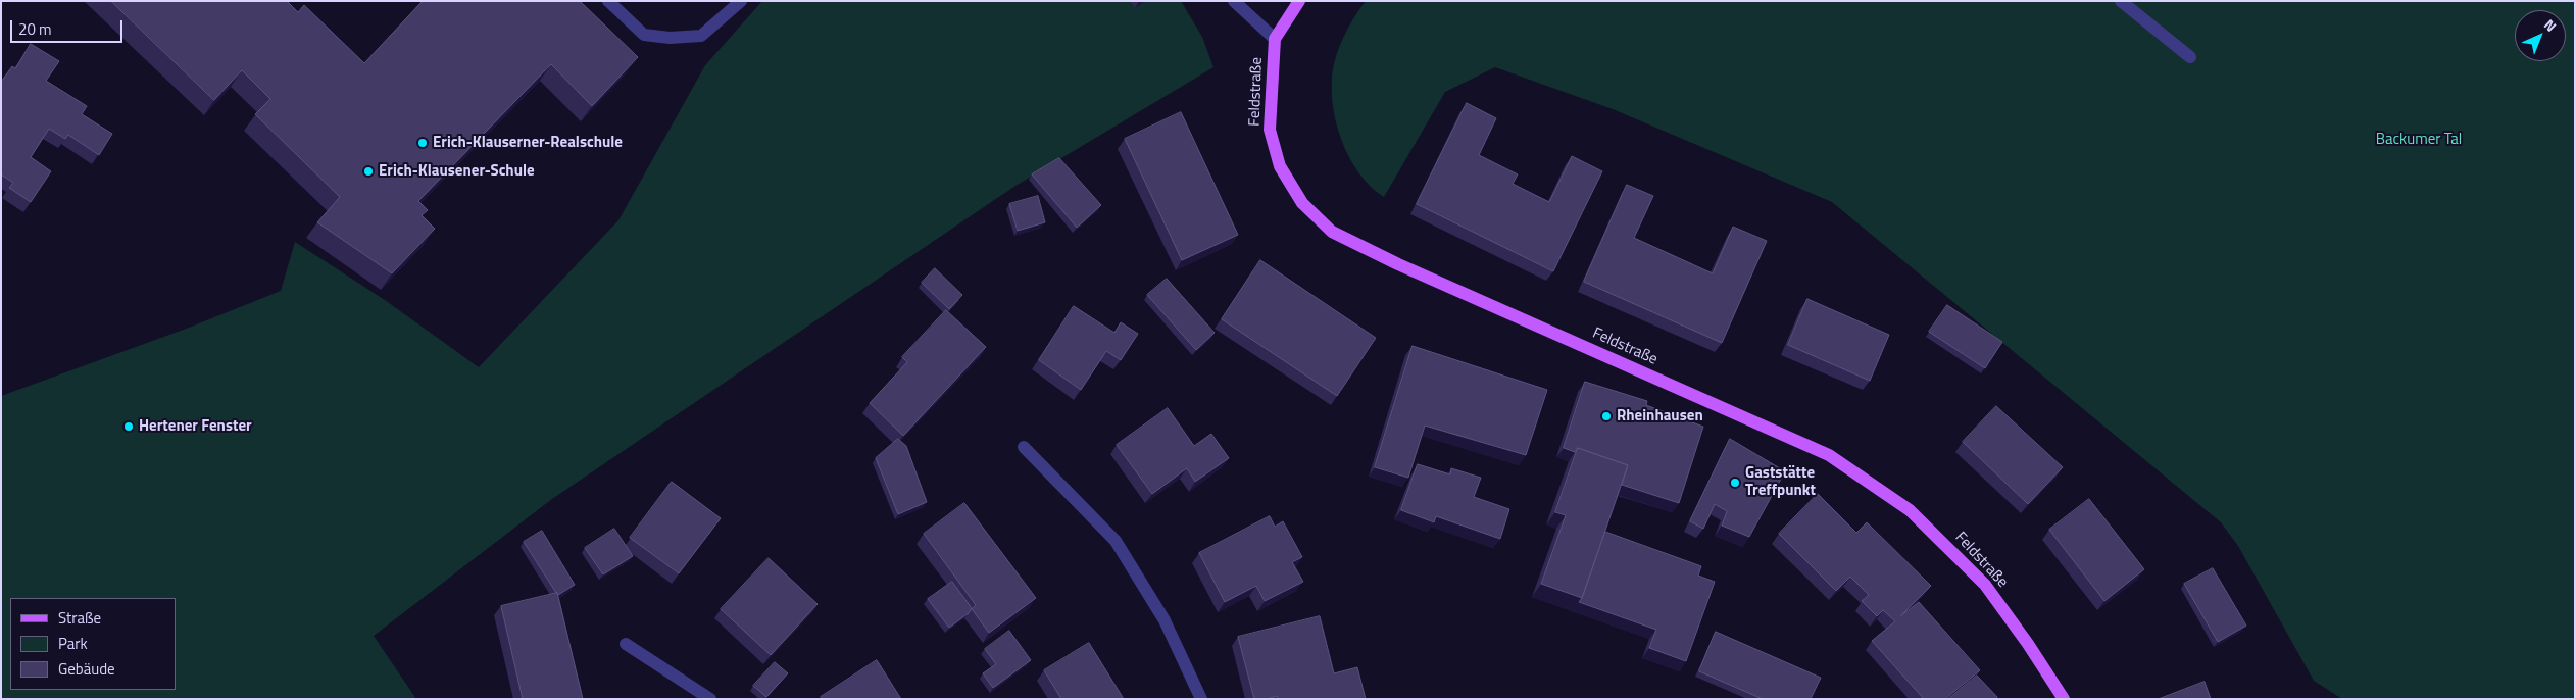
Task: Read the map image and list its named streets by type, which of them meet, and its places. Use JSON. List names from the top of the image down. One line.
{"streets":{"main road":["Feldstraße"]},"parks":["Backumer Tal"],"places":["Erich-Klauserner-Realschule","Erich-Klausener-Schule","Rheinhausen","Hertener Fenster","Gaststätte Treffpunkt"],"legend":["Straße","Park","Gebäude"],"scale_bar":"20 m","north":"top right"}
